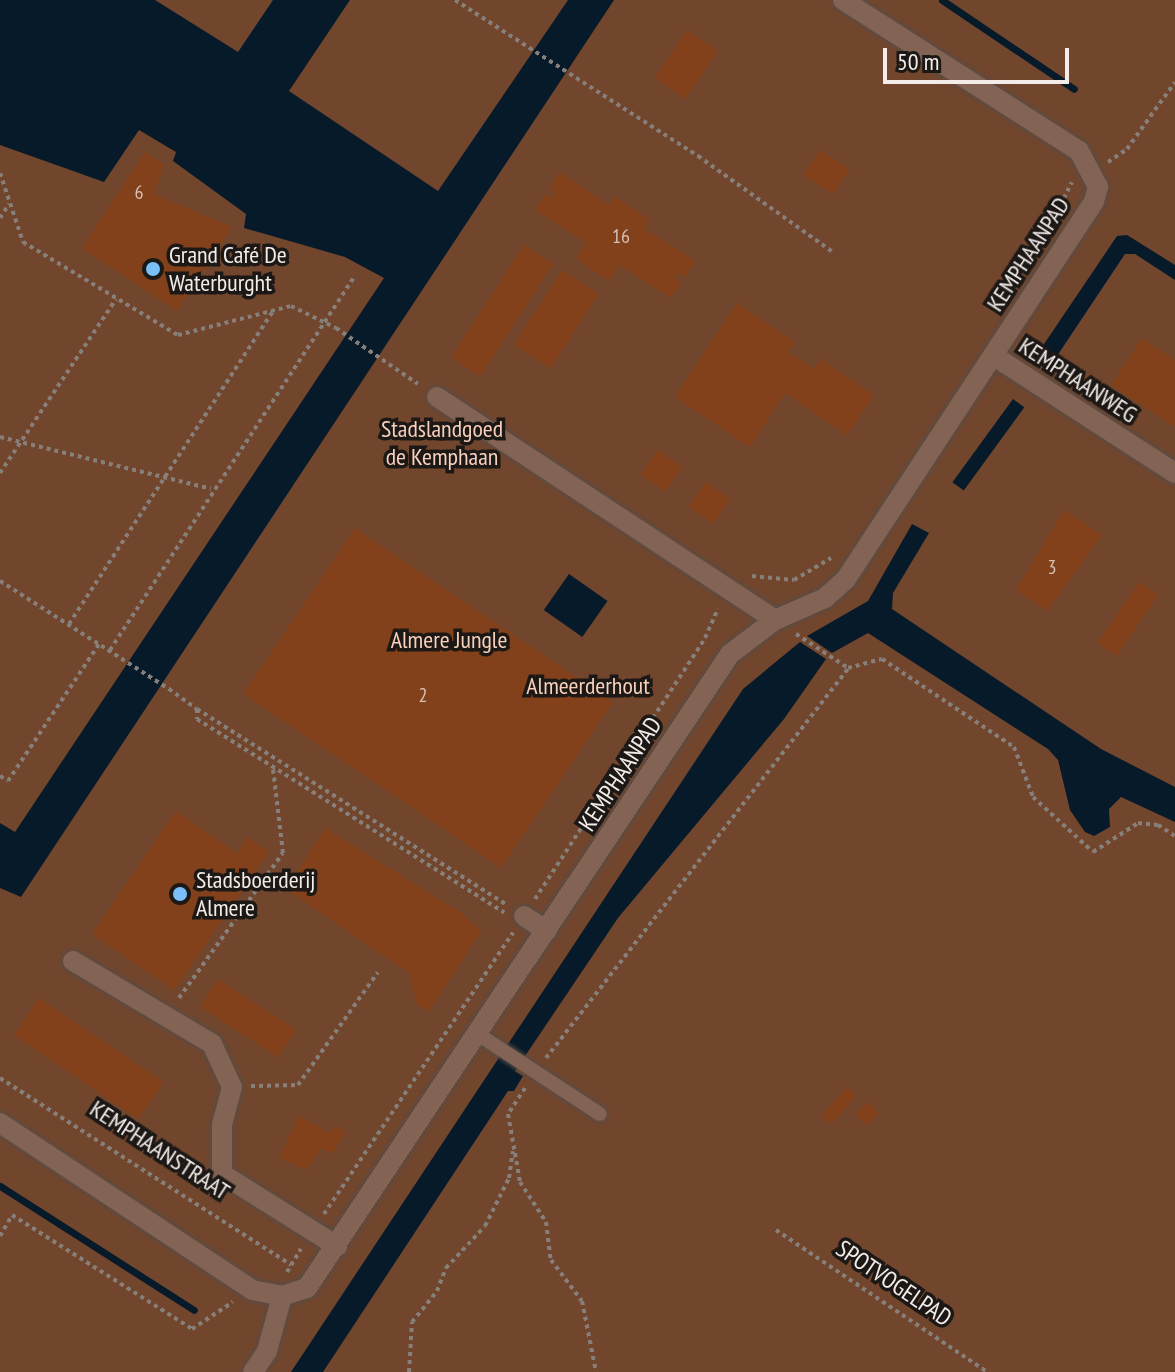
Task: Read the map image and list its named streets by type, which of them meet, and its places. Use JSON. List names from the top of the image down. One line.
{"streets":{"street":["KEMPHAANPAD","KEMPHAANWEG"],"path":["KEMPHAANSTRAAT","SPOTVOGELPAD"]},"crossings":[["KEMPHAANPAD","KEMPHAANWEG"],["KEMPHAANPAD","KEMPHAANSTRAAT"]],"parks":["Stadslandgoed de Kemphaan","Almere Jungle","Almeerderhout"],"places":["Grand Café De Waterburght","Stadsboerderij Almere"],"house_numbers":["6","16","3","2"],"scale_bar":"50 m"}
